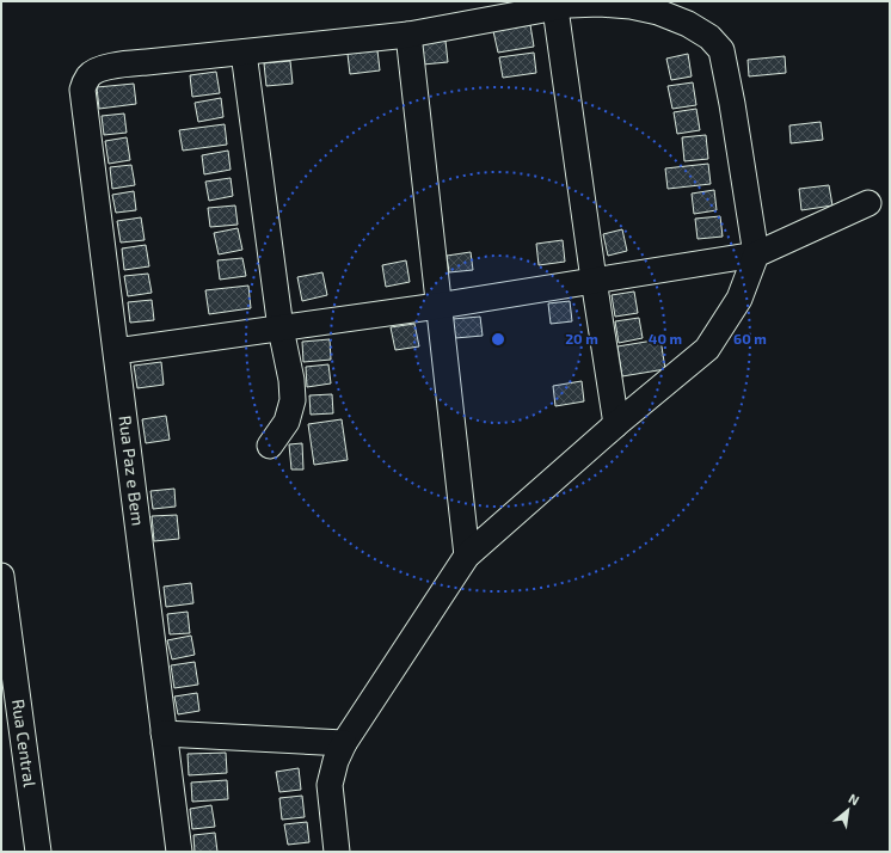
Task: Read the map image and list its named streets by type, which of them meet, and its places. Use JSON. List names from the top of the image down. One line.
{"streets":{"street":["Rua Paz e Bem","Rua Central"]},"north":"top right","rings":["20 m","40 m","60 m"]}
